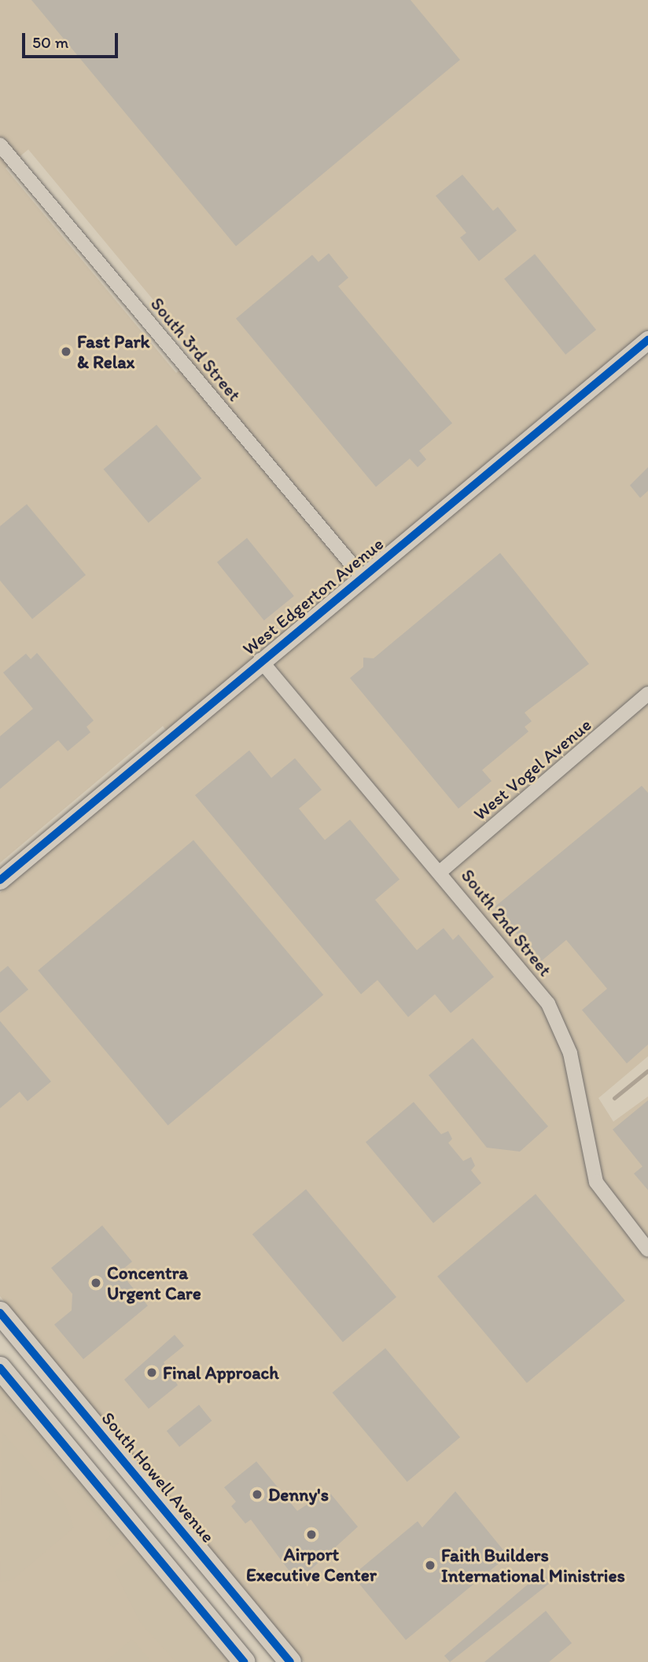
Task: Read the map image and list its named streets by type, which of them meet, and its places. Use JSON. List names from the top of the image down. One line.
{"streets":{"main road":["South Howell Avenue"],"street":["South 3rd Street","West Edgerton Avenue","West Vogel Avenue","South 2nd Street"]},"crossings":[["South 3rd Street","West Edgerton Avenue"],["West Edgerton Avenue","South 2nd Street"],["West Vogel Avenue","South 2nd Street"]],"places":["Fast Park & Relax","Concentra Urgent Care","Final Approach","Denny's","Airport Executive Center","Faith Builders International Ministries"],"scale_bar":"50 m"}
